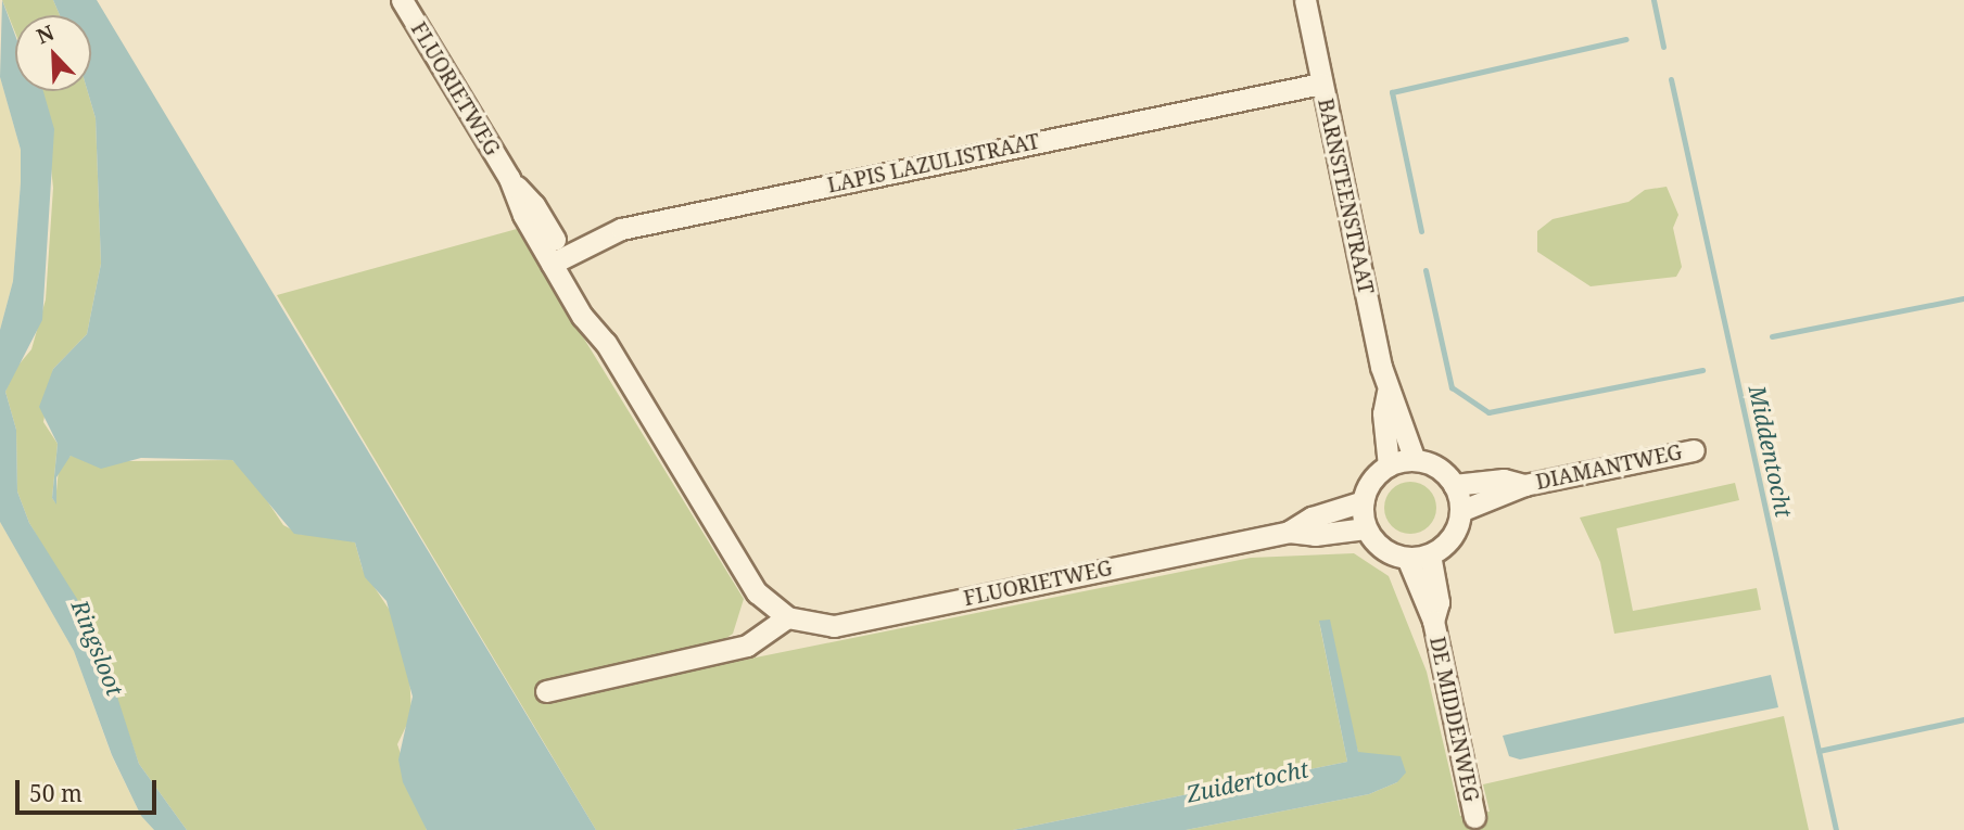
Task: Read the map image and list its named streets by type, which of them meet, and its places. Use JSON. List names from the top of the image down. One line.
{"streets":{"street":["FLUORIETWEG","LAPIS LAZULISTRAAT","BARNSTEENSTRAAT","DIAMANTWEG","DE MIDDENWEG"]},"crossings":[["FLUORIETWEG","LAPIS LAZULISTRAAT"],["FLUORIETWEG","BARNSTEENSTRAAT"],["FLUORIETWEG","DIAMANTWEG"],["FLUORIETWEG","DE MIDDENWEG"],["LAPIS LAZULISTRAAT","BARNSTEENSTRAAT"],["BARNSTEENSTRAAT","DIAMANTWEG"],["BARNSTEENSTRAAT","DE MIDDENWEG"],["DIAMANTWEG","DE MIDDENWEG"]],"water":["Middentocht","Ringsloot","Zuidertocht"],"scale_bar":"50 m","north":"top left"}
